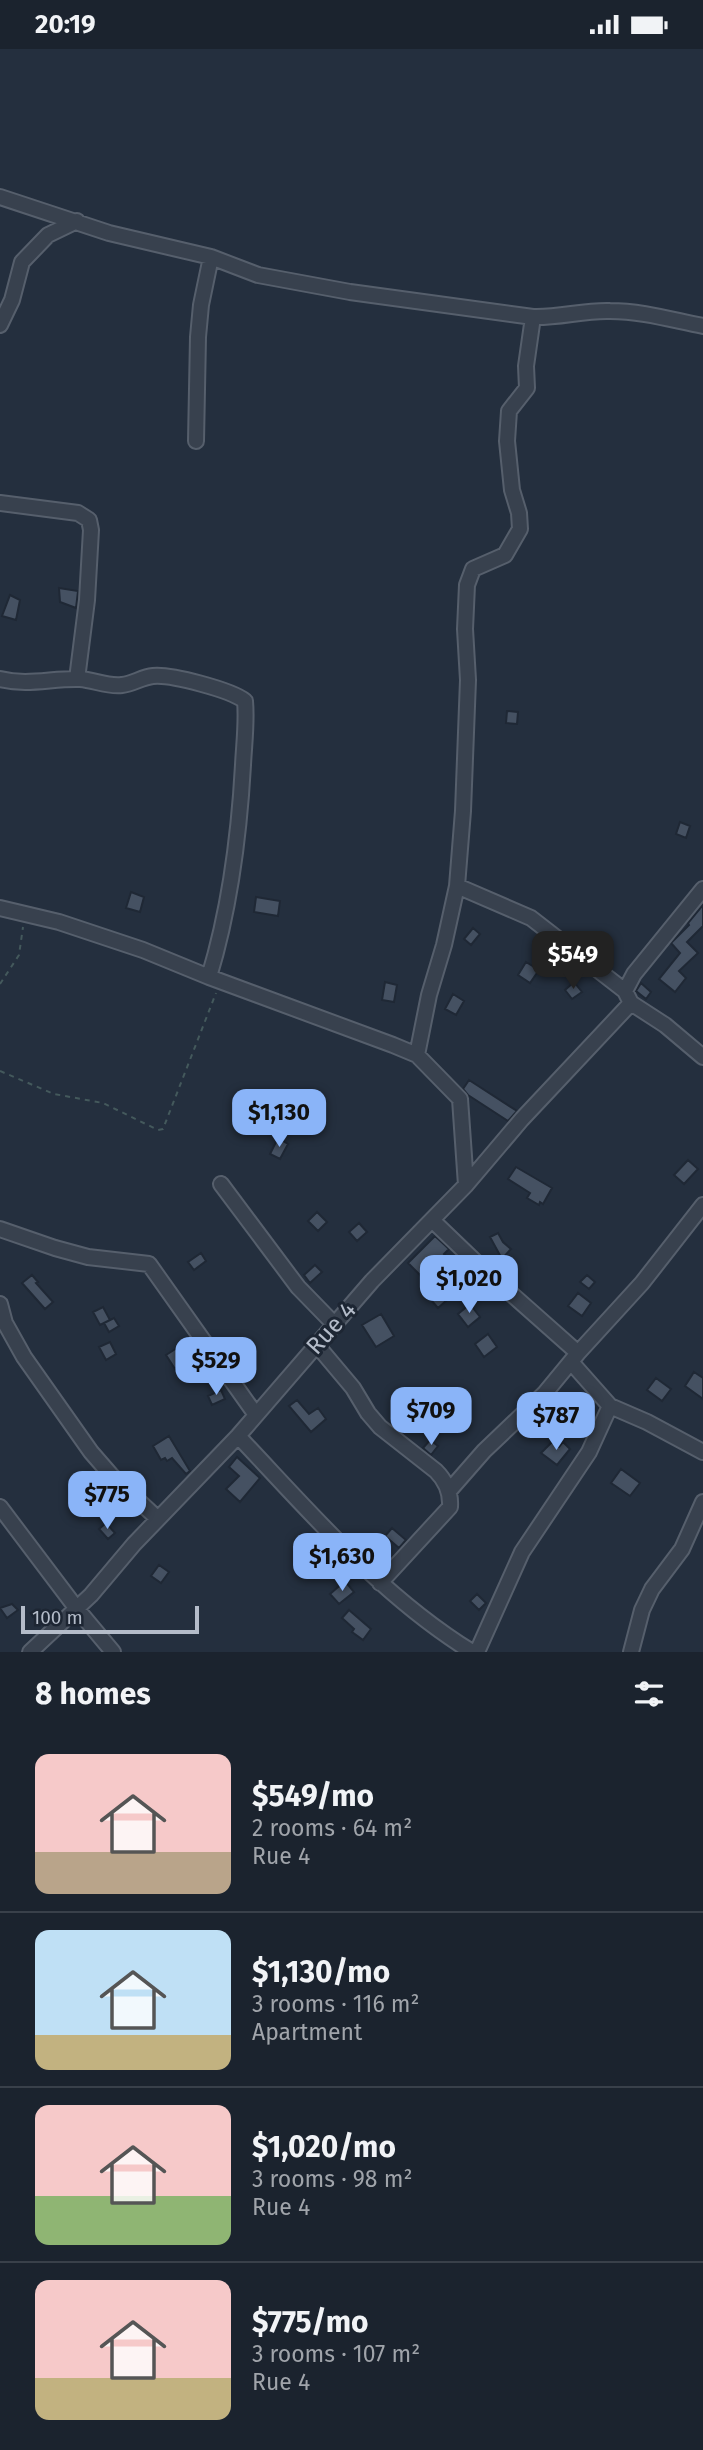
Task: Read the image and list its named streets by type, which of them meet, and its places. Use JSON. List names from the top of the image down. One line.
{"streets":{"street":["Rue 4"]},"scale_bar":"100 m","page":{"status":"20:19","price":["$549","$1,130","$1,020","$529","$709","$787","$775","$1,630"],"scale":"100 m","heading":"8 homes","list":[{"name":"$549/mo","note":"2 rooms · 64 m² · Rue 4"},{"name":"$1,130/mo","note":"3 rooms · 116 m² · Apartment"},{"name":"$1,020/mo","note":"3 rooms · 98 m² · Rue 4"},{"name":"$775/mo","note":"3 rooms · 107 m² · Rue 4"}]}}
